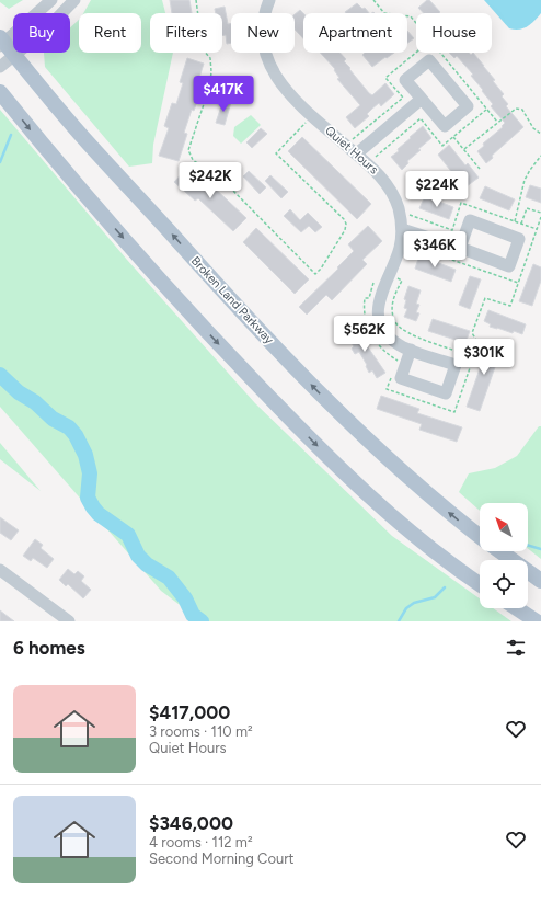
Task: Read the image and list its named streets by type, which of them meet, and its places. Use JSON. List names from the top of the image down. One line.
{"streets":{"main road":["Broken Land Parkway"],"street":["Quiet Hours"]},"north":"top left","page":{"chip":["Buy","Rent","Filters","New","Apartment","House"],"price":["$417K","$242K","$224K","$346K","$562K","$301K"],"heading":"6 homes","list":[{"name":"$417,000","note":"3 rooms · 110 m² · Quiet Hours"},{"name":"$346,000","note":"4 rooms · 112 m² · Second Morning Court"}]}}
